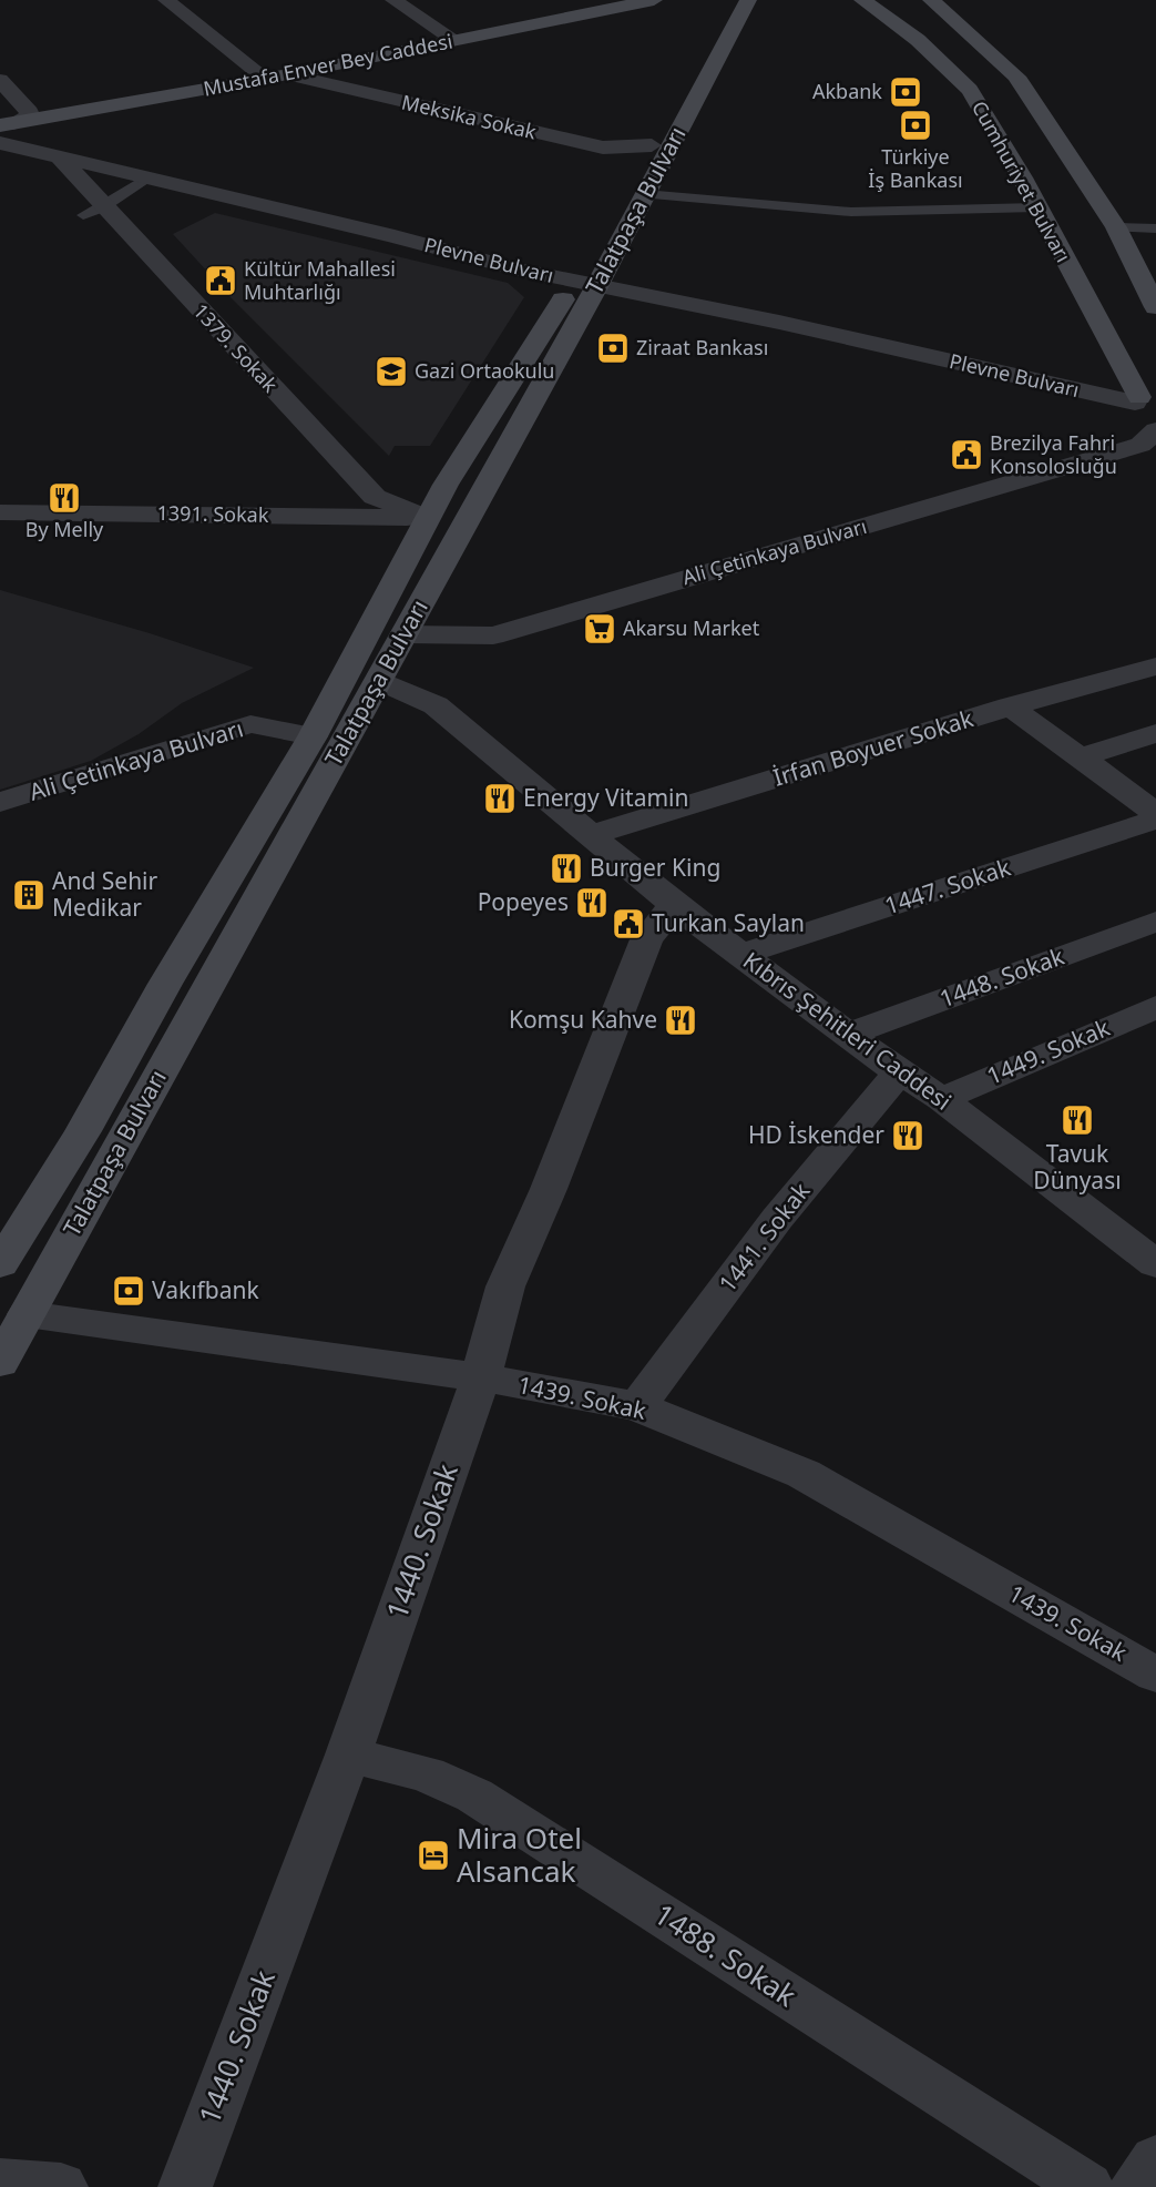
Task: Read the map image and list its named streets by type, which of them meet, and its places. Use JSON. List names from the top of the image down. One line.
{"streets":{"main road":["Mustafa Enver Bey Caddesi","Cumhuriyet Bulvarı","Talatpaşa Bulvarı"],"street":["Meksika Sokak","Plevne Bulvarı","1379. Sokak","1391. Sokak","Ali Çetinkaya Bulvarı","İrfan Boyuer Sokak","1447. Sokak","1448. Sokak","Kıbrıs Şehitleri Caddesi","1449. Sokak","1441. Sokak","1439. Sokak","1440. Sokak","1488. Sokak"]},"crossings":[["Mustafa Enver Bey Caddesi","Meksika Sokak"],["Meksika Sokak","Talatpaşa Bulvarı"],["Cumhuriyet Bulvarı","Plevne Bulvarı"],["Talatpaşa Bulvarı","Plevne Bulvarı"],["Talatpaşa Bulvarı","1379. Sokak"],["Talatpaşa Bulvarı","1391. Sokak"],["Talatpaşa Bulvarı","Ali Çetinkaya Bulvarı"],["Talatpaşa Bulvarı","Kıbrıs Şehitleri Caddesi"],["Talatpaşa Bulvarı","1439. Sokak"],["Plevne Bulvarı","1379. Sokak"],["1379. Sokak","1391. Sokak"],["İrfan Boyuer Sokak","Kıbrıs Şehitleri Caddesi"],["1447. Sokak","Kıbrıs Şehitleri Caddesi"],["1448. Sokak","Kıbrıs Şehitleri Caddesi"],["Kıbrıs Şehitleri Caddesi","1449. Sokak"],["Kıbrıs Şehitleri Caddesi","1441. Sokak"],["Kıbrıs Şehitleri Caddesi","1440. Sokak"],["1441. Sokak","1439. Sokak"],["1439. Sokak","1440. Sokak"],["1440. Sokak","1488. Sokak"]],"places":{"bank":["Akbank","Türkiye İş Bankası","Ziraat Bankası","Vakıfbank"],"public building":["Kültür Mahallesi Muhtarlığı","Brezilya Fahri Konsolosluğu","Turkan Saylan"],"school or university":["Gazi Ortaokulu"],"restaurant":["By Melly","Energy Vitamin","Burger King","Popeyes","Komşu Kahve","Tavuk Dünyası","HD İskender"],"supermarket":["Akarsu Market"],"building":["And Sehir Medikar"],"hotel":["Mira Otel Alsancak"]}}
